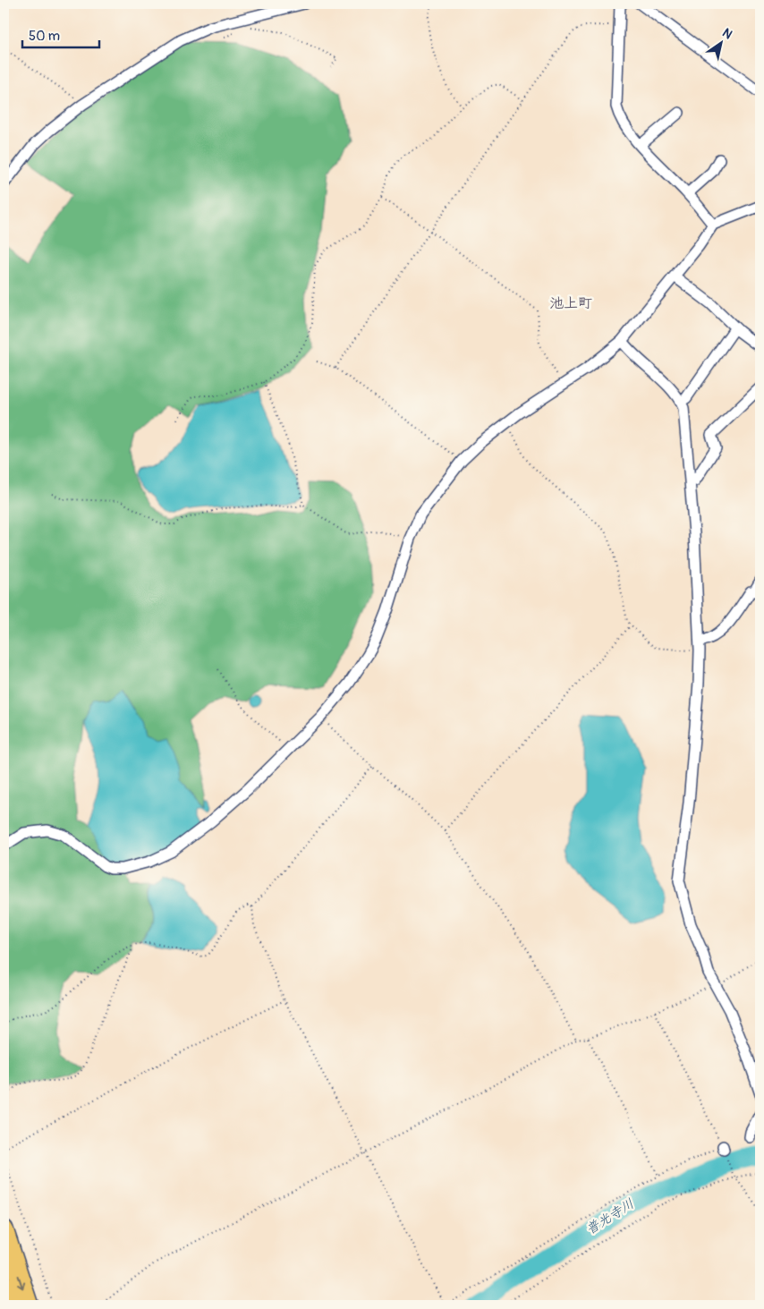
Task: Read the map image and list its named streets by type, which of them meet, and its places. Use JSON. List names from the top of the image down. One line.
{"districts":["池上町"],"water":["普光寺川"],"scale_bar":"50 m","north":"top right"}
